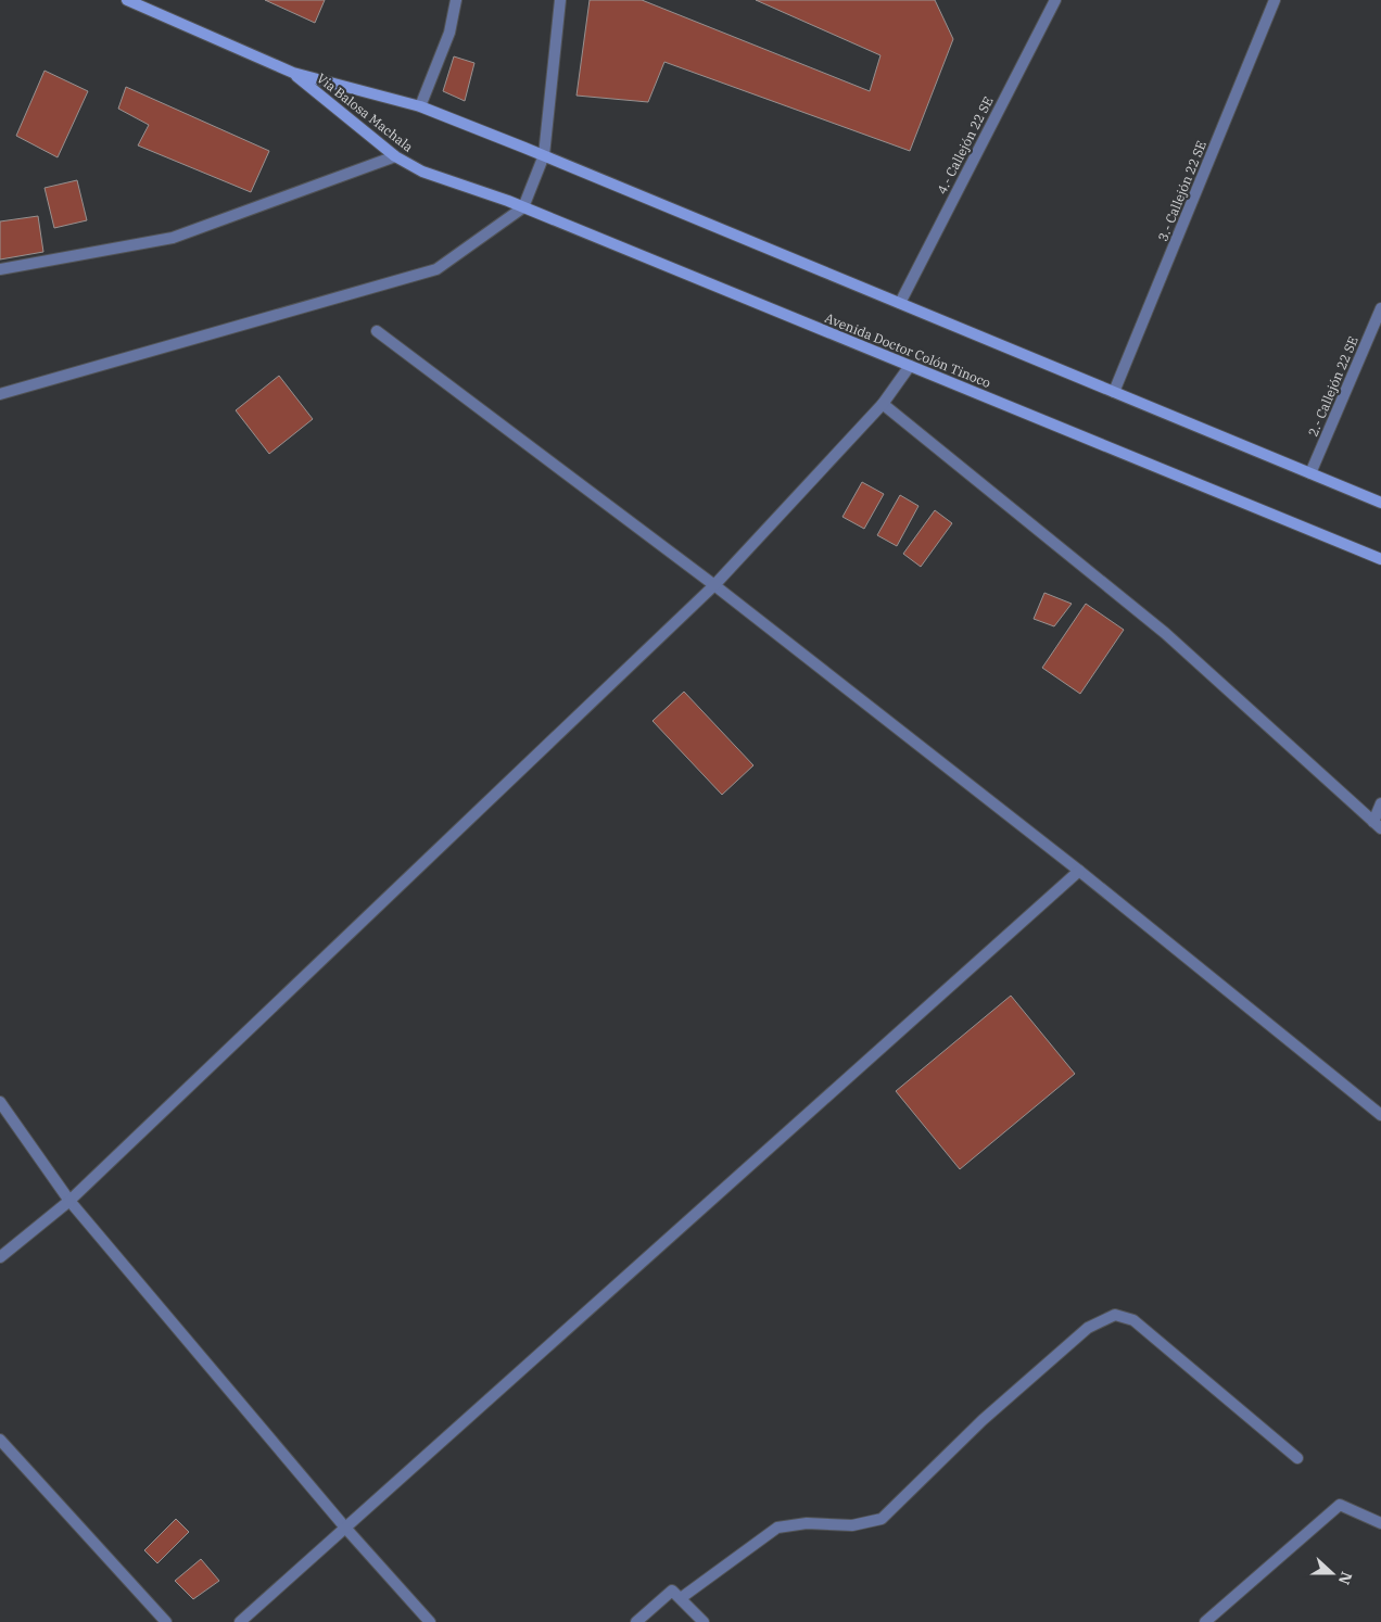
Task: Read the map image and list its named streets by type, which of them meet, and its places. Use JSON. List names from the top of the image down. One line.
{"streets":{"main road":["Via Balosa Machala","Avenida Doctor Colón Tinoco"],"street":["4.- Callejón 22 SE","3.- Callejón 22 SE","2.- Callejón 22 SE"]},"crossings":[["Via Balosa Machala","Avenida Doctor Colón Tinoco"]],"north":"right"}
